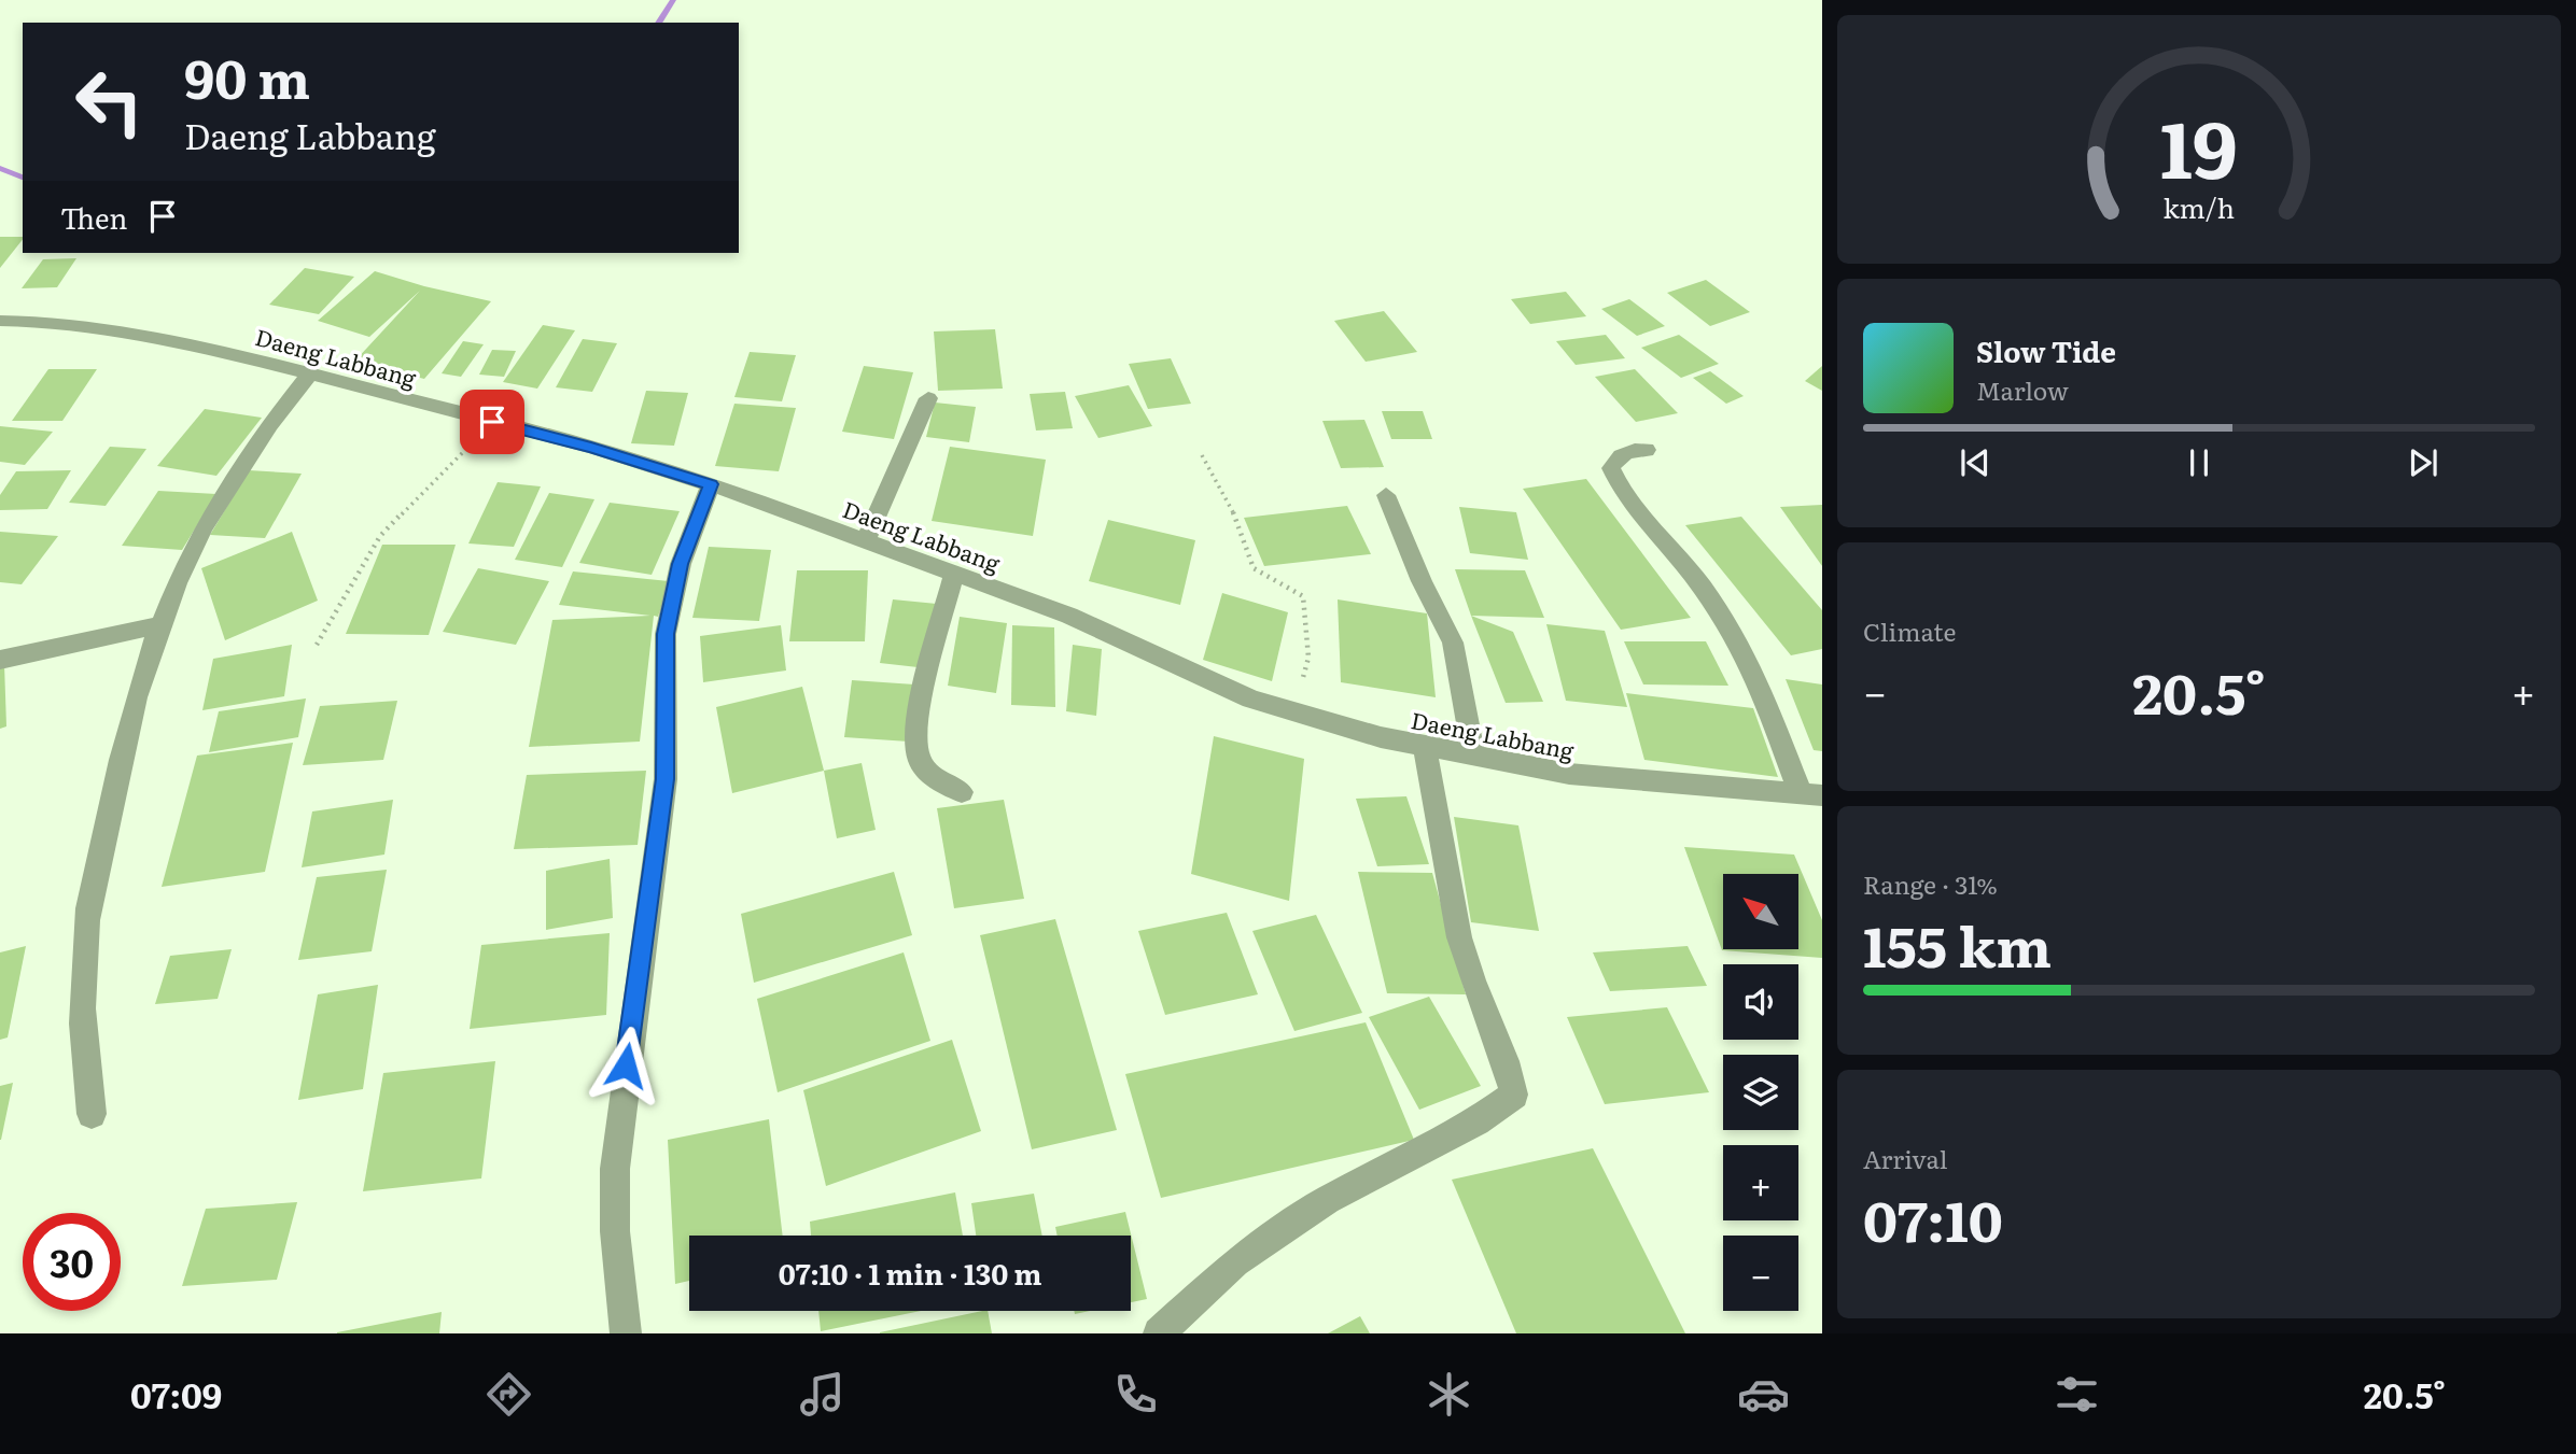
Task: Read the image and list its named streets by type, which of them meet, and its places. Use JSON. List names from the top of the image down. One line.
{"streets":{"street":["Daeng Labbang"]},"north":"top left","page":{"turn":["90 m","Daeng Labbang"],"then":"Then","song":["Slow Tide","Marlow"],"tile":["Climate",["Range · 31%","155 km"],["Arrival","07:10"]],"heat":["−","20.5°","+"],"map_buttons":["+","−"],"limit":"30","trip":"07:10 · 1 min · 130 m","tabs":["07:09","20.5°"],"gauge":["19","km/h"]}}
